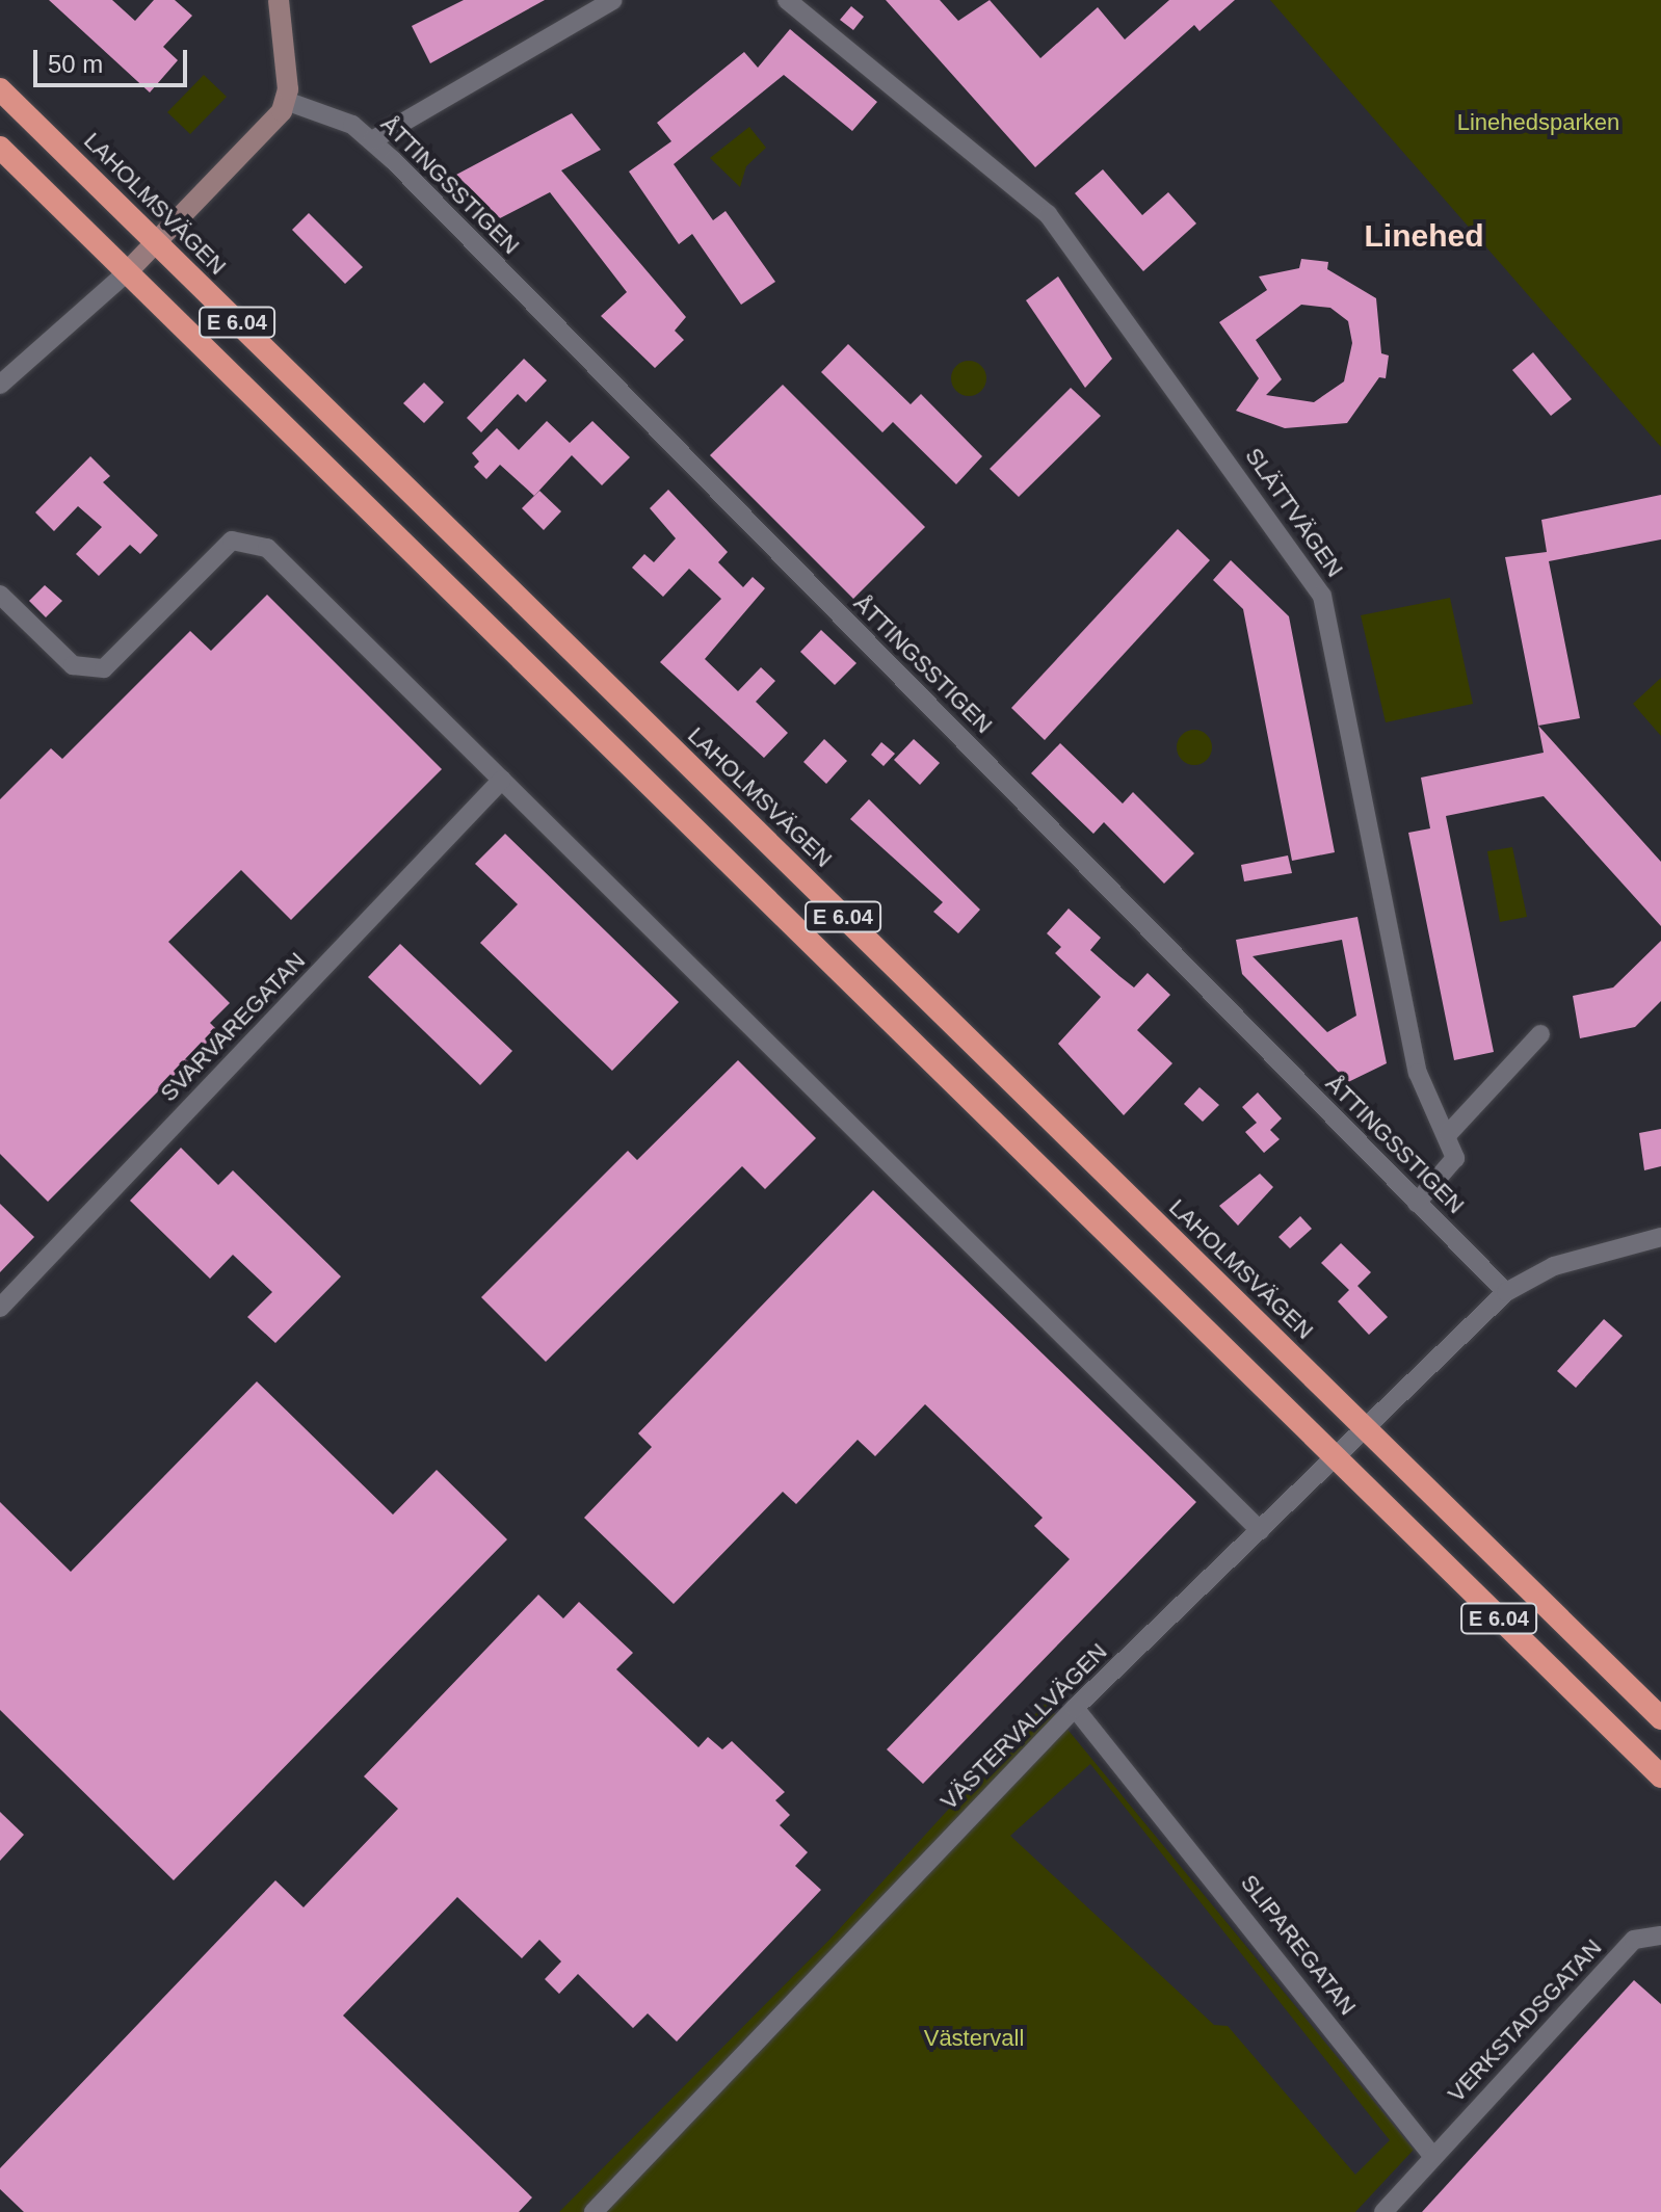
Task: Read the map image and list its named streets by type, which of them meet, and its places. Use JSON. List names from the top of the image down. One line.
{"streets":{"highway":["LAHOLMSVÄGEN","E 6.04"],"street":["ÅTTINGSSTIGEN","SLÄTTVÄGEN","SVARVAREGATAN","VÄSTERVALLVÄGEN","SLIPAREGATAN","VERKSTADSGATAN"]},"crossings":[["ÅTTINGSSTIGEN","VÄSTERVALLVÄGEN"],["LAHOLMSVÄGEN","VÄSTERVALLVÄGEN"],["E 6.04","VÄSTERVALLVÄGEN"],["VÄSTERVALLVÄGEN","SLIPAREGATAN"],["SLIPAREGATAN","VERKSTADSGATAN"]],"districts":["Linehed"],"parks":["Linehedsparken","Västervall"],"scale_bar":"50 m"}
